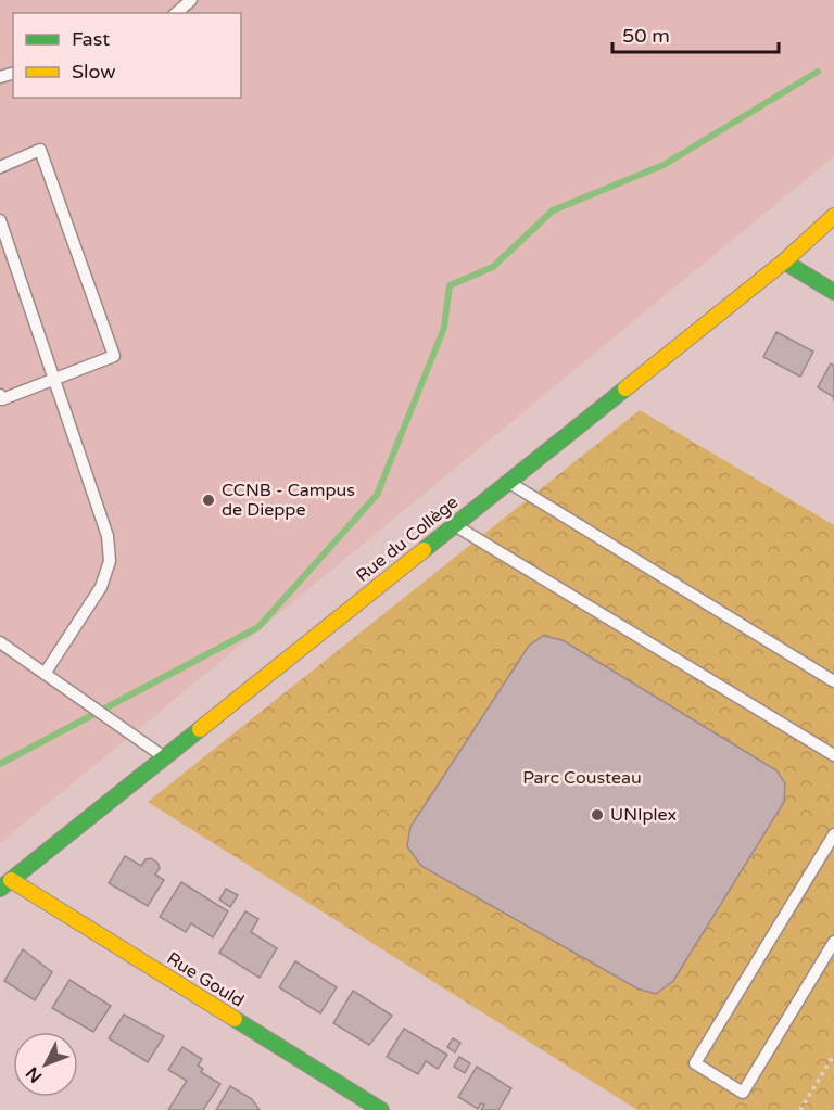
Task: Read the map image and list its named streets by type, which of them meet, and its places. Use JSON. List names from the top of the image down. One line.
{"streets":{"street":["Rue du Collège","Rue Gould"]},"crossings":[["Rue du Collège","Rue Gould"]],"parks":["Parc Cousteau"],"places":["CCNB - Campus de Dieppe","UNIplex"],"legend":["Fast","Slow"],"scale_bar":"50 m","north":"bottom left"}
